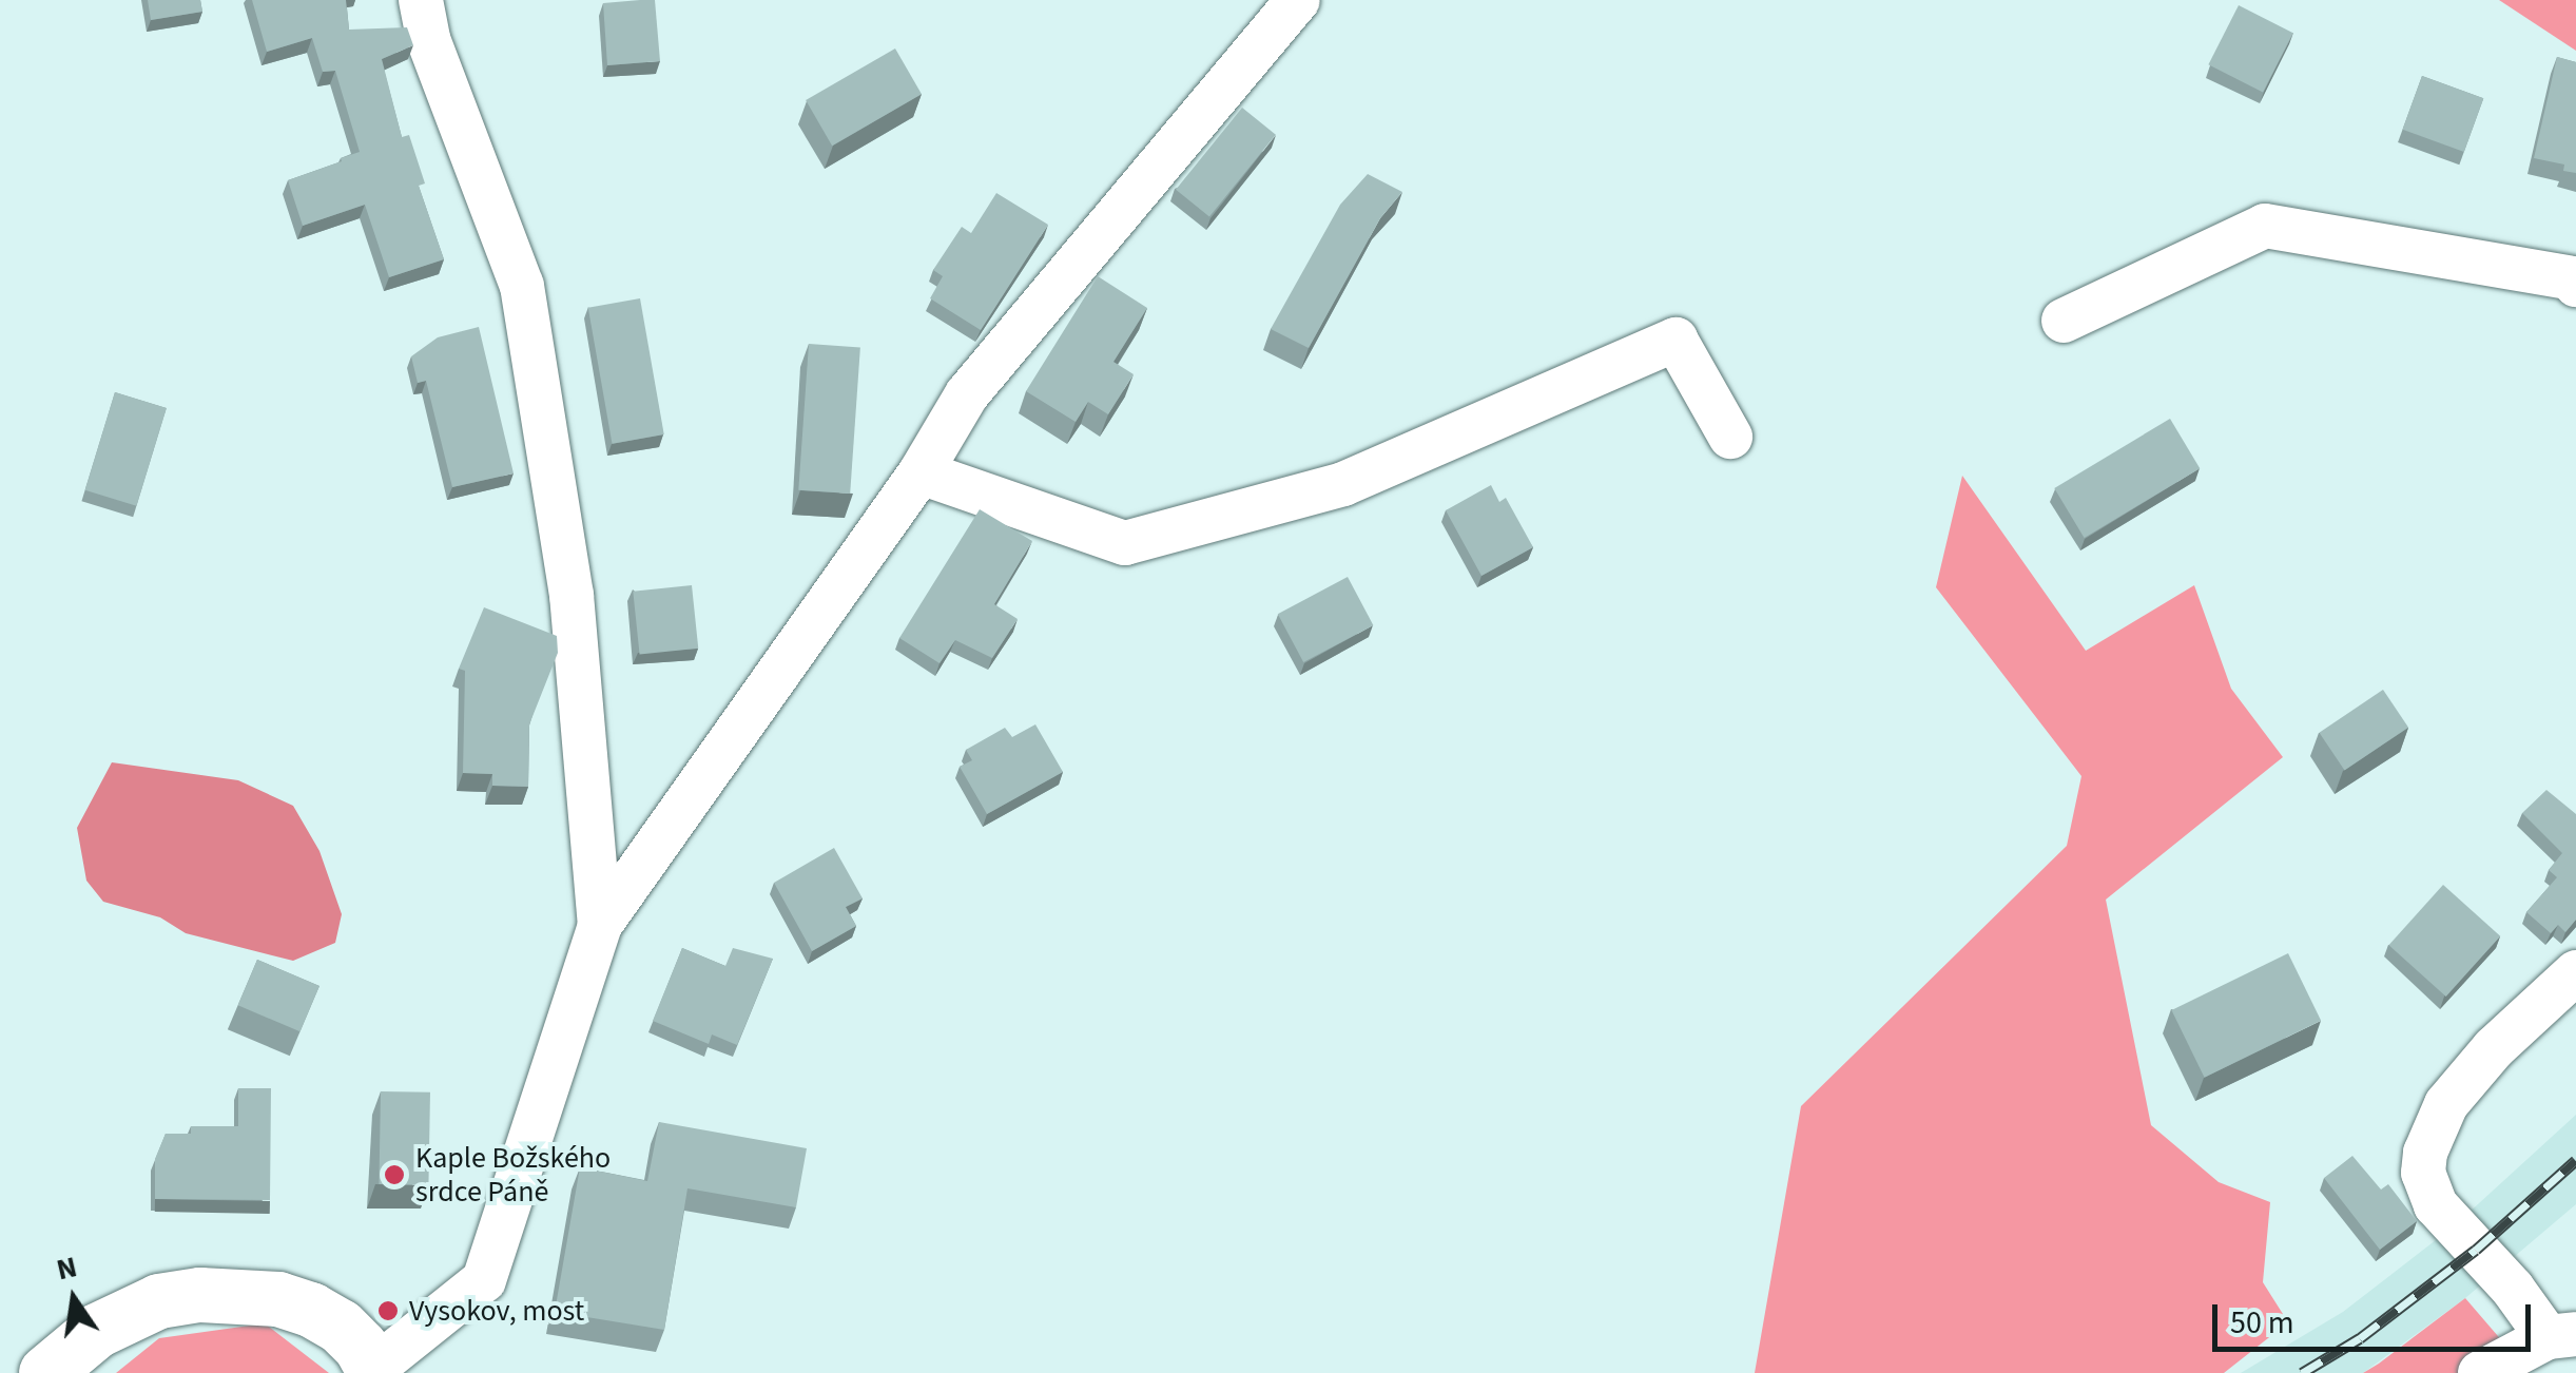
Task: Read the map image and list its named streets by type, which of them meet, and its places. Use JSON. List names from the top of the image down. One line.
{"places":["Kaple Božského srdce Páně","Vysokov, most"],"scale_bar":"50 m","north":"top"}
